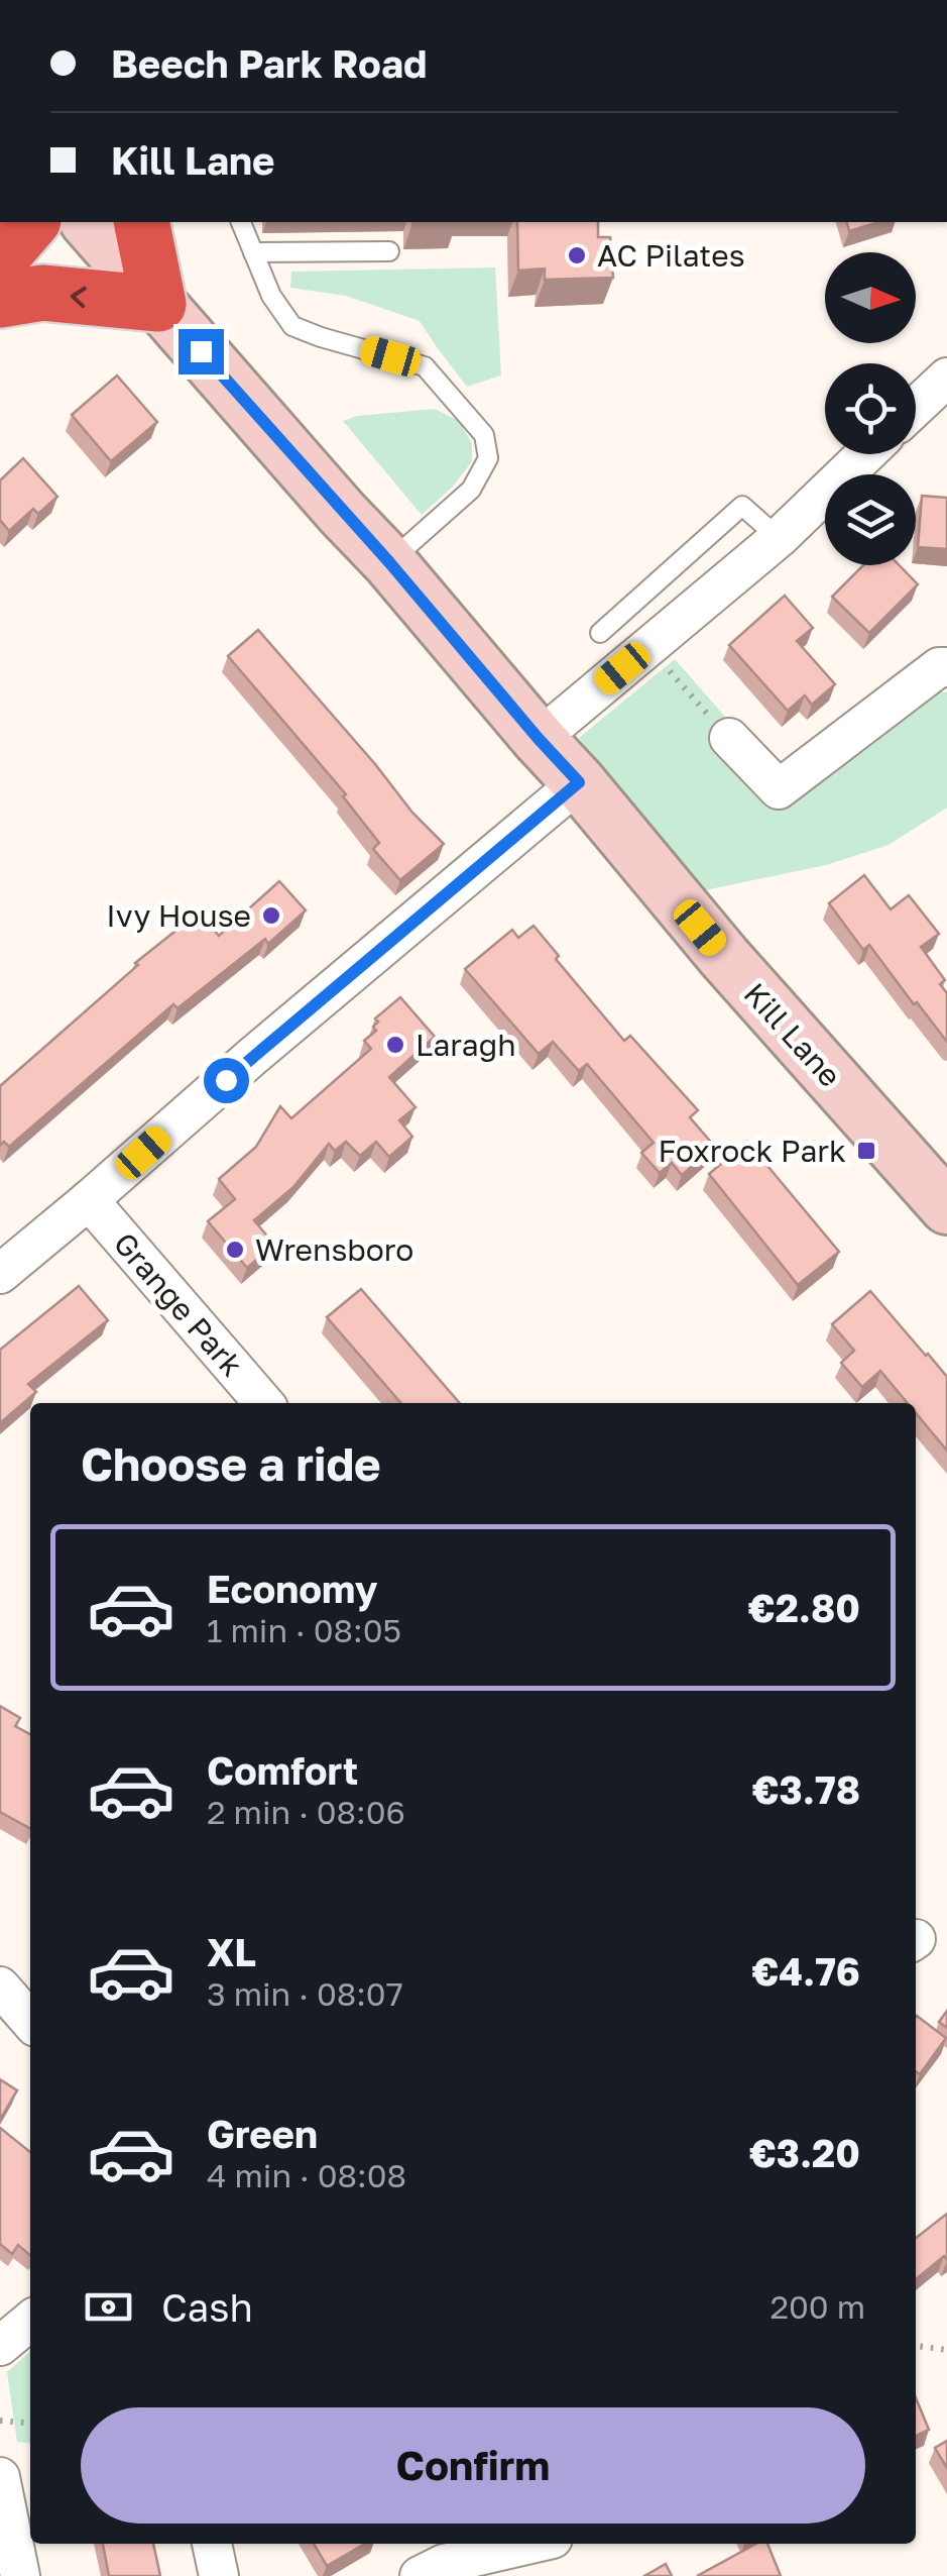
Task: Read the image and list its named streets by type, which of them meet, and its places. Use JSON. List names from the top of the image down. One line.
{"streets":{"main road":["Kill Lane"],"street":["Grange Park"]},"places":{"other":["AC Pilates","Ivy House","Laragh","Wrensboro"],"transit":["Foxrock Park"]},"north":"right","page":{"banner":["Beech Park Road","Kill Lane"],"heading":"Choose a ride","list":[{"name":"Economy","note":"1 min · 08:05","value":"€2.80"},{"name":"Comfort","note":"2 min · 08:06","value":"€3.78"},{"name":"XL","note":"3 min · 08:07","value":"€4.76"},{"name":"Green","note":"4 min · 08:08","value":"€3.20"}],"pay":["Cash","200 m"],"buttons":"Confirm"}}
